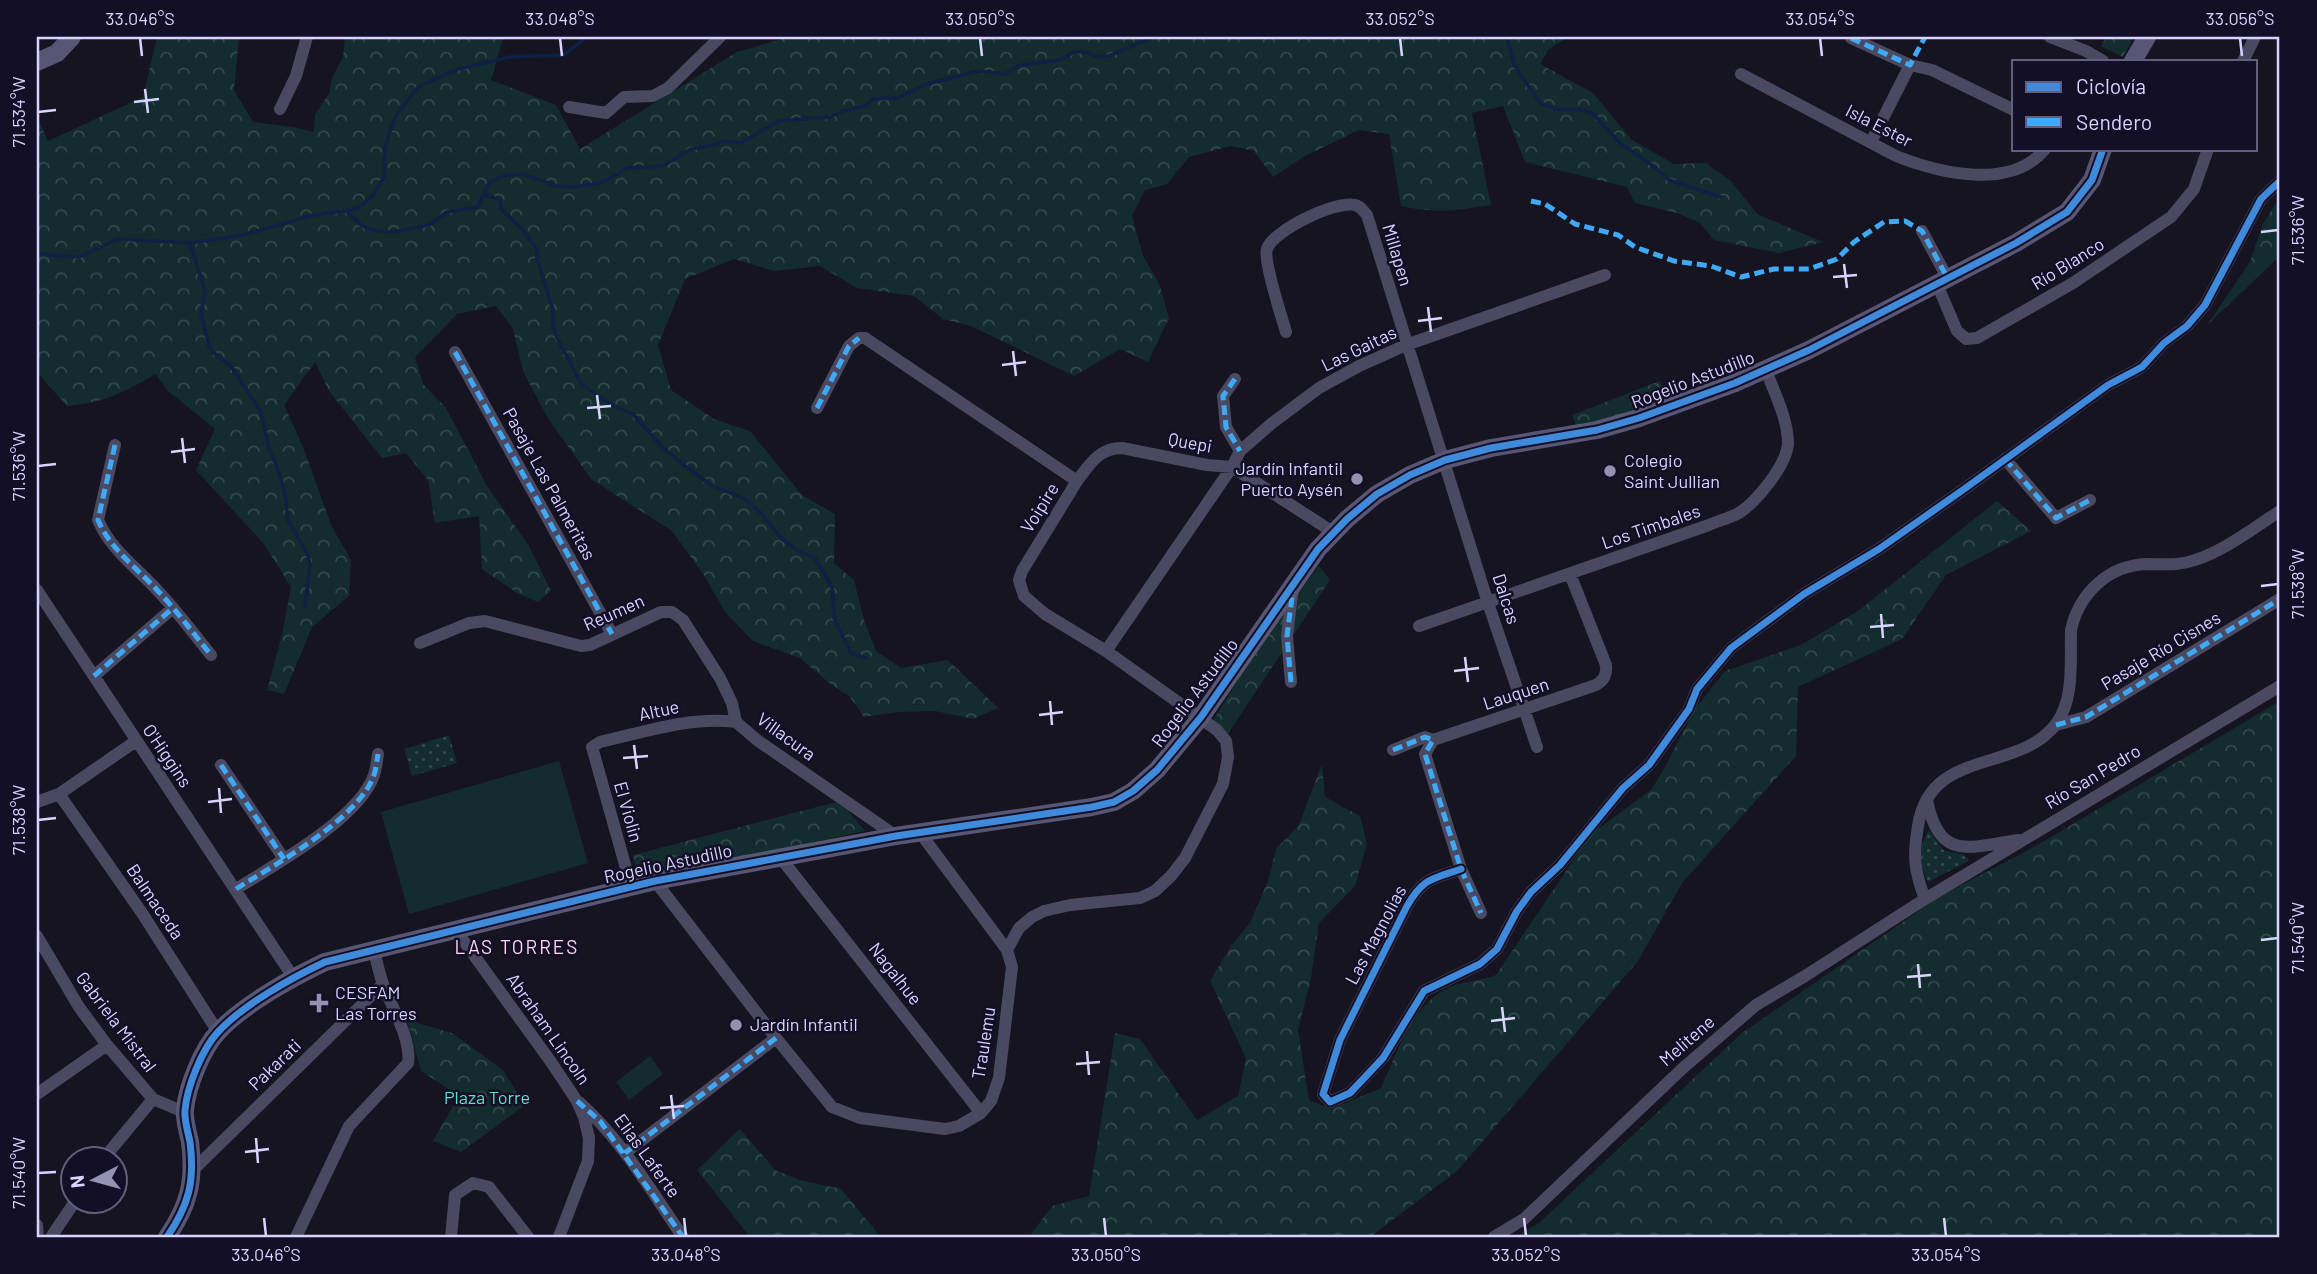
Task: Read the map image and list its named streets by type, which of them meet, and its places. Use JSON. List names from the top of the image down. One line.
{"streets":{"street":["Isla Ester","Millapen","Río Blanco","Las Gaitas","Rogelio Astudillo","Quepi","Pasaje Las Palmeritas","Voipire","Los Timbales","Dalcas","Reumen","Pasaje Río Cisnes","Lauquen","Altue","Villacura","O'Higgins","Río San Pedro","El Violin","Balmaceda","Las Magnolias","Nagalhue","Gabriela Mistral","Abraham Lincoln","Melitene","Traulemu","Pakarati","Elias Laferte"]},"crossings":[["Millapen","Las Gaitas"],["Millapen","Rogelio Astudillo"],["Millapen","Dalcas"],["Río Blanco","Rogelio Astudillo"],["Las Gaitas","Quepi"],["Rogelio Astudillo","Quepi"],["Rogelio Astudillo","Voipire"],["Rogelio Astudillo","Los Timbales"],["Rogelio Astudillo","Dalcas"],["Rogelio Astudillo","Villacura"],["Rogelio Astudillo","O'Higgins"],["Rogelio Astudillo","El Violin"],["Rogelio Astudillo","Balmaceda"],["Rogelio Astudillo","Nagalhue"],["Rogelio Astudillo","Gabriela Mistral"],["Rogelio Astudillo","Abraham Lincoln"],["Rogelio Astudillo","Pakarati"],["Quepi","Voipire"],["Pasaje Las Palmeritas","Reumen"],["Los Timbales","Dalcas"],["Los Timbales","Lauquen"],["Dalcas","Lauquen"],["Reumen","Villacura"],["Altue","Villacura"],["Altue","El Violin"],["Río San Pedro","Melitene"],["Nagalhue","Traulemu"],["Abraham Lincoln","Elias Laferte"]],"districts":["LAS TORRES"],"parks":["Plaza Torre"],"places":{"other":["Colegio Saint Jullian","Jardín Infantil Puerto Aysén","Jardín Infantil"],"health":["CESFAM Las Torres"]},"legend":["Ciclovía","Sendero"],"north":"left","coordinates":["33.046°S","33.048°S","33.050°S","33.052°S","33.054°S","33.056°S","71.534°W","71.536°W","71.538°W","71.540°W"]}
